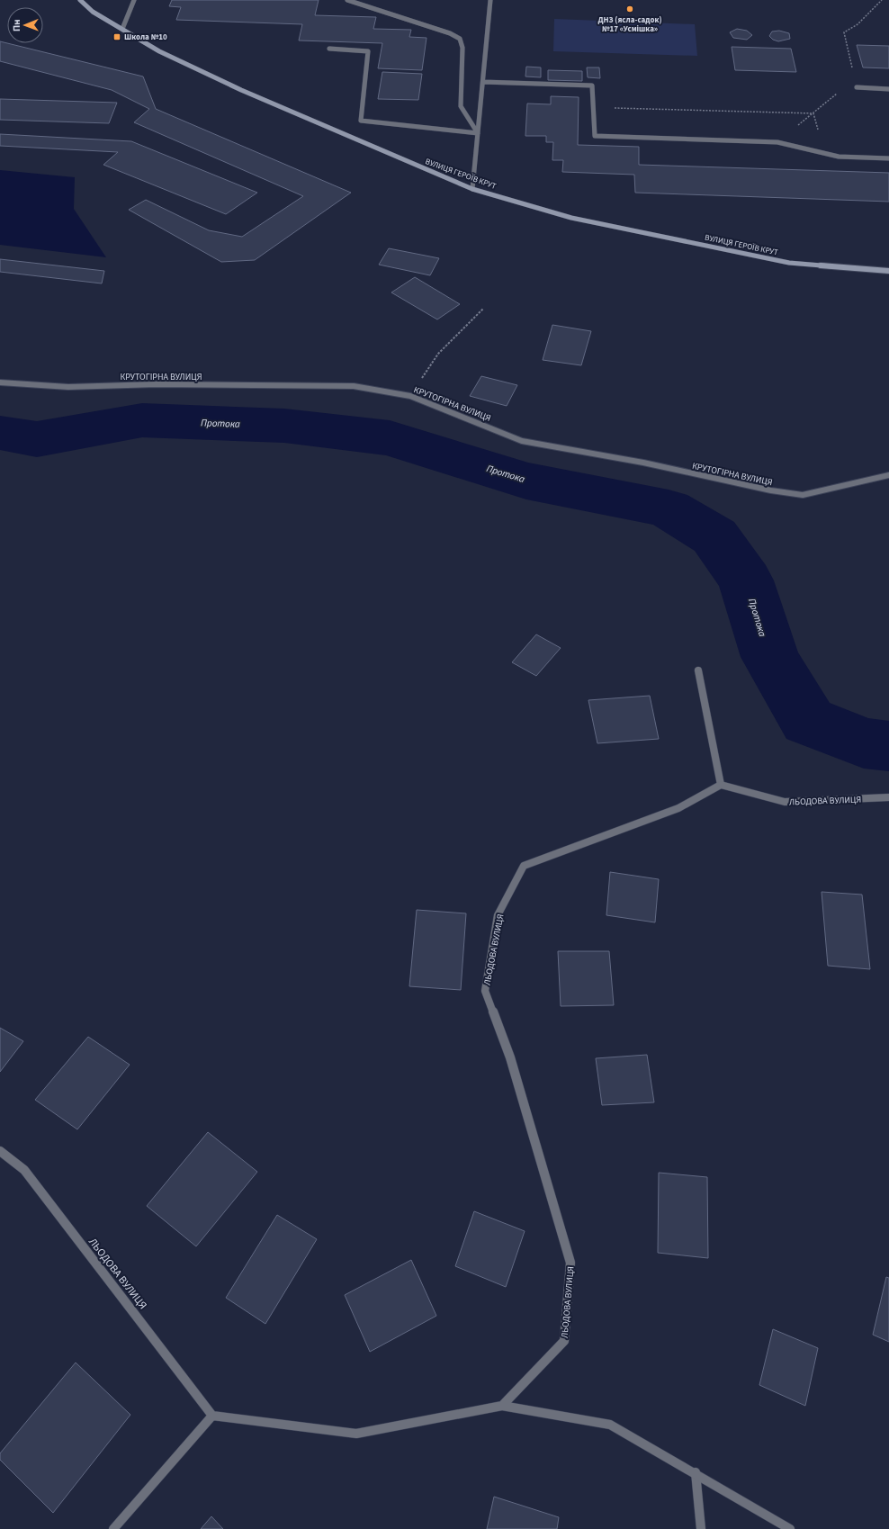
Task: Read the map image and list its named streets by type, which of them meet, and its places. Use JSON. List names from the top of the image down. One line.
{"streets":{"street":["ВУЛИЦЯ ГЕРОЇВ КРУТ","КРУТОГІРНА ВУЛИЦЯ","ЛЬОДОВА ВУЛИЦЯ"]},"water":["Протока"],"places":{"other":["ДНЗ (ясла-садок) №17 «Усмішка»"],"transit":["Школа №10"]},"north":"left"}
